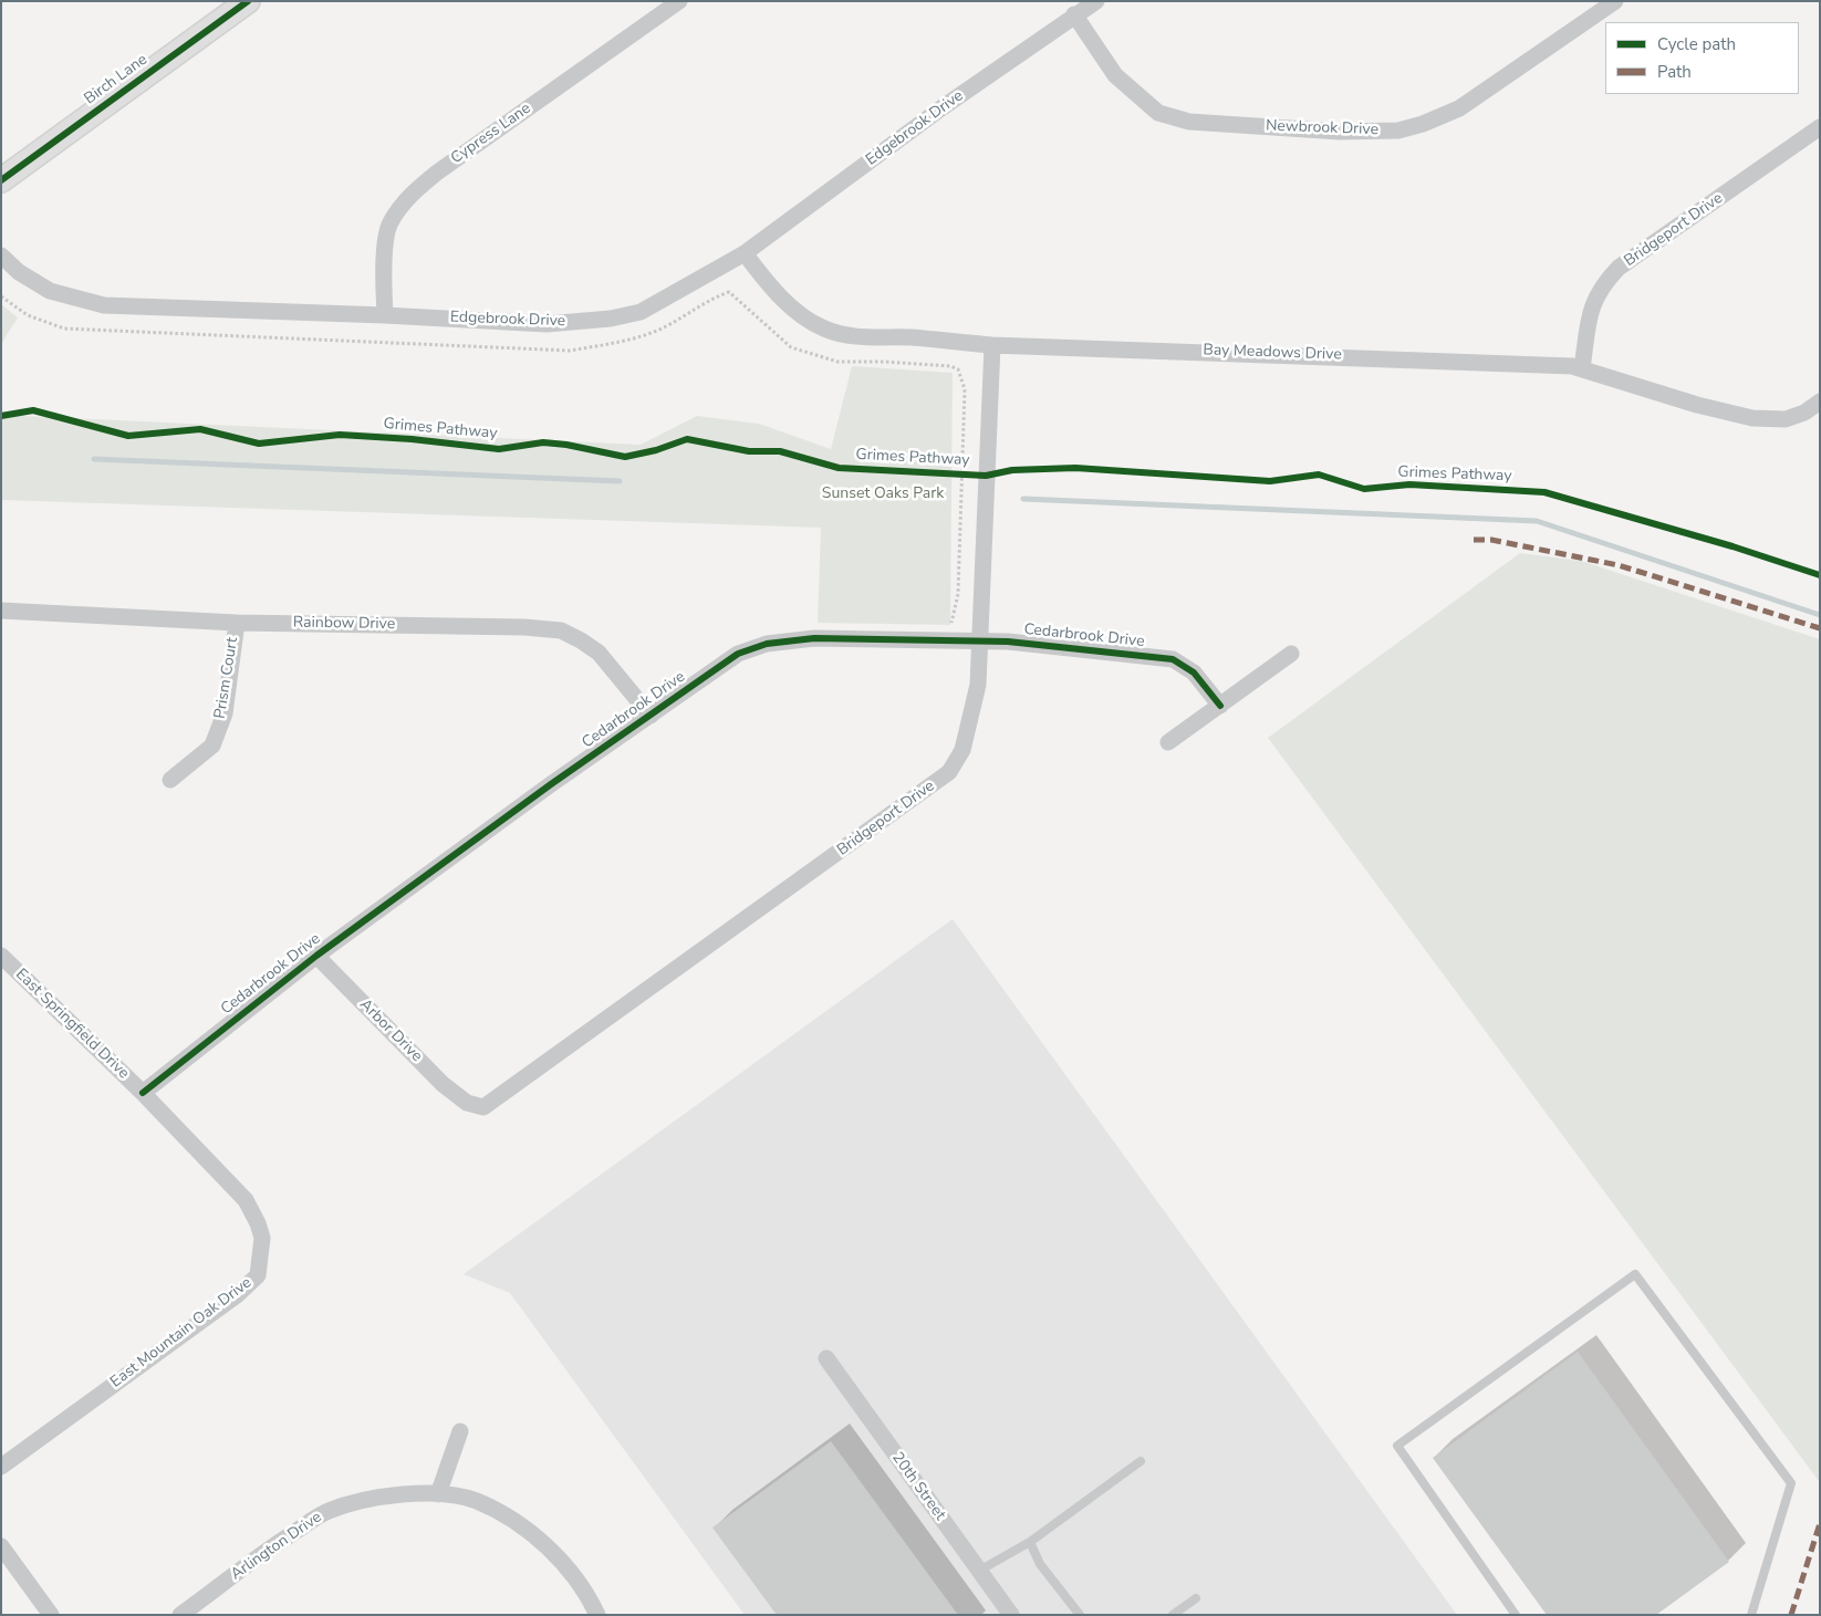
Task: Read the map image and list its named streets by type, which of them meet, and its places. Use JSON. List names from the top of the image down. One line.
{"streets":{"street":["Birch Lane","Edgebrook Drive","Newbrook Drive","Cypress Lane","Bridgeport Drive","Bay Meadows Drive","Rainbow Drive","Cedarbrook Drive","Prism Court","East Springfield Drive","Arbor Drive","East Mountain Oak Drive","20th Street","Arlington Drive"],"cycle path":["Grimes Pathway"]},"crossings":[["Edgebrook Drive","Newbrook Drive"],["Edgebrook Drive","Cypress Lane"],["Edgebrook Drive","Bay Meadows Drive"],["Bridgeport Drive","Bay Meadows Drive"],["Bridgeport Drive","Grimes Pathway"],["Bridgeport Drive","Cedarbrook Drive"],["Bridgeport Drive","Arbor Drive"],["Rainbow Drive","Cedarbrook Drive"],["Rainbow Drive","Prism Court"],["Cedarbrook Drive","East Springfield Drive"],["Cedarbrook Drive","Arbor Drive"],["Cedarbrook Drive","East Mountain Oak Drive"],["East Springfield Drive","East Mountain Oak Drive"]],"parks":["Sunset Oaks Park"],"legend":["Cycle path","Path"]}
